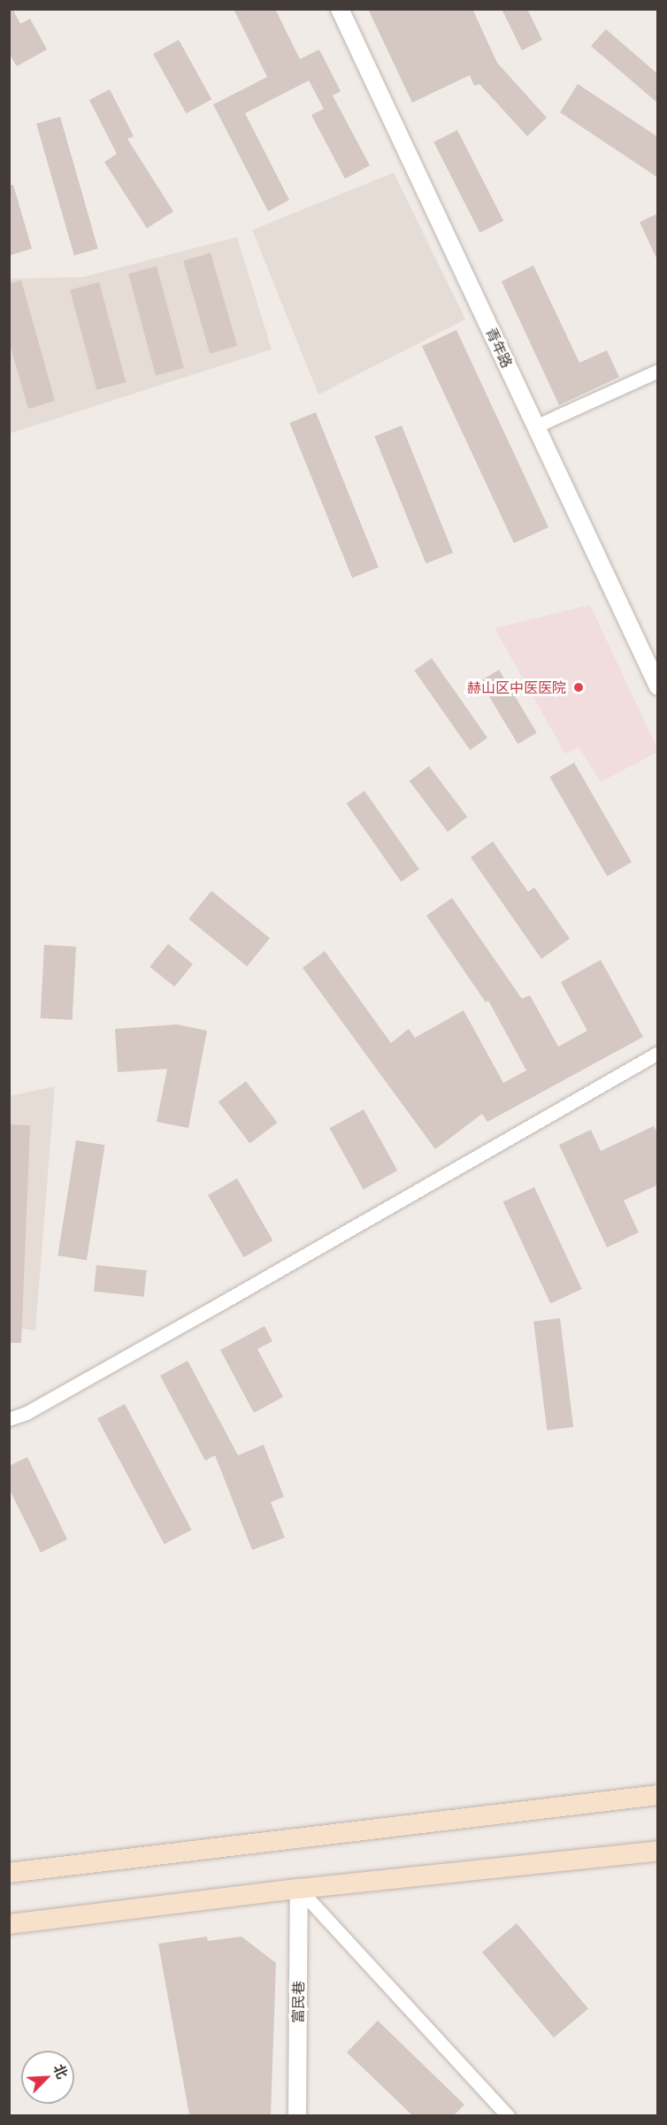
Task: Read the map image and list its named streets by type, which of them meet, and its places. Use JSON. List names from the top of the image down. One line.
{"streets":{"street":["青年路","富民巷"]},"places":["赫山区中医医院"],"north":"top right"}
